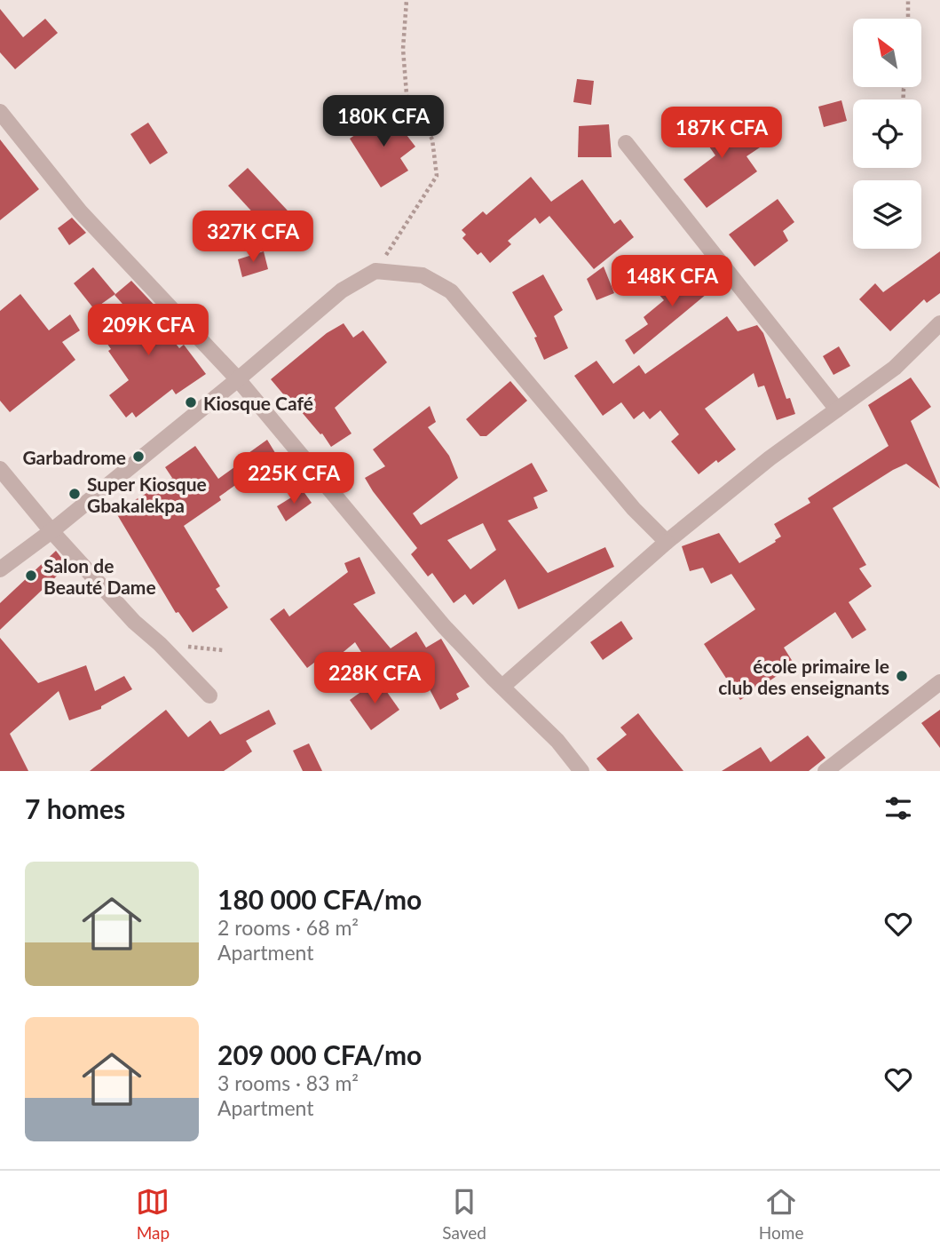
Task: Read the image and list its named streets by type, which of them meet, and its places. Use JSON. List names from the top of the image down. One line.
{"places":["Kiosque Café","Garbadrome","Super Kiosque Gbakalekpa","Salon de Beauté Dame","école primaire le club des enseignants"],"north":"top left","page":{"price":["180K CFA","187K CFA","327K CFA","148K CFA","209K CFA","225K CFA","228K CFA"],"heading":"7 homes","list":[{"name":"180 000 CFA/mo","note":"2 rooms · 68 m² · Apartment"},{"name":"209 000 CFA/mo","note":"3 rooms · 83 m² · Apartment"}],"tabs":["Map","Saved","Home"]}}
